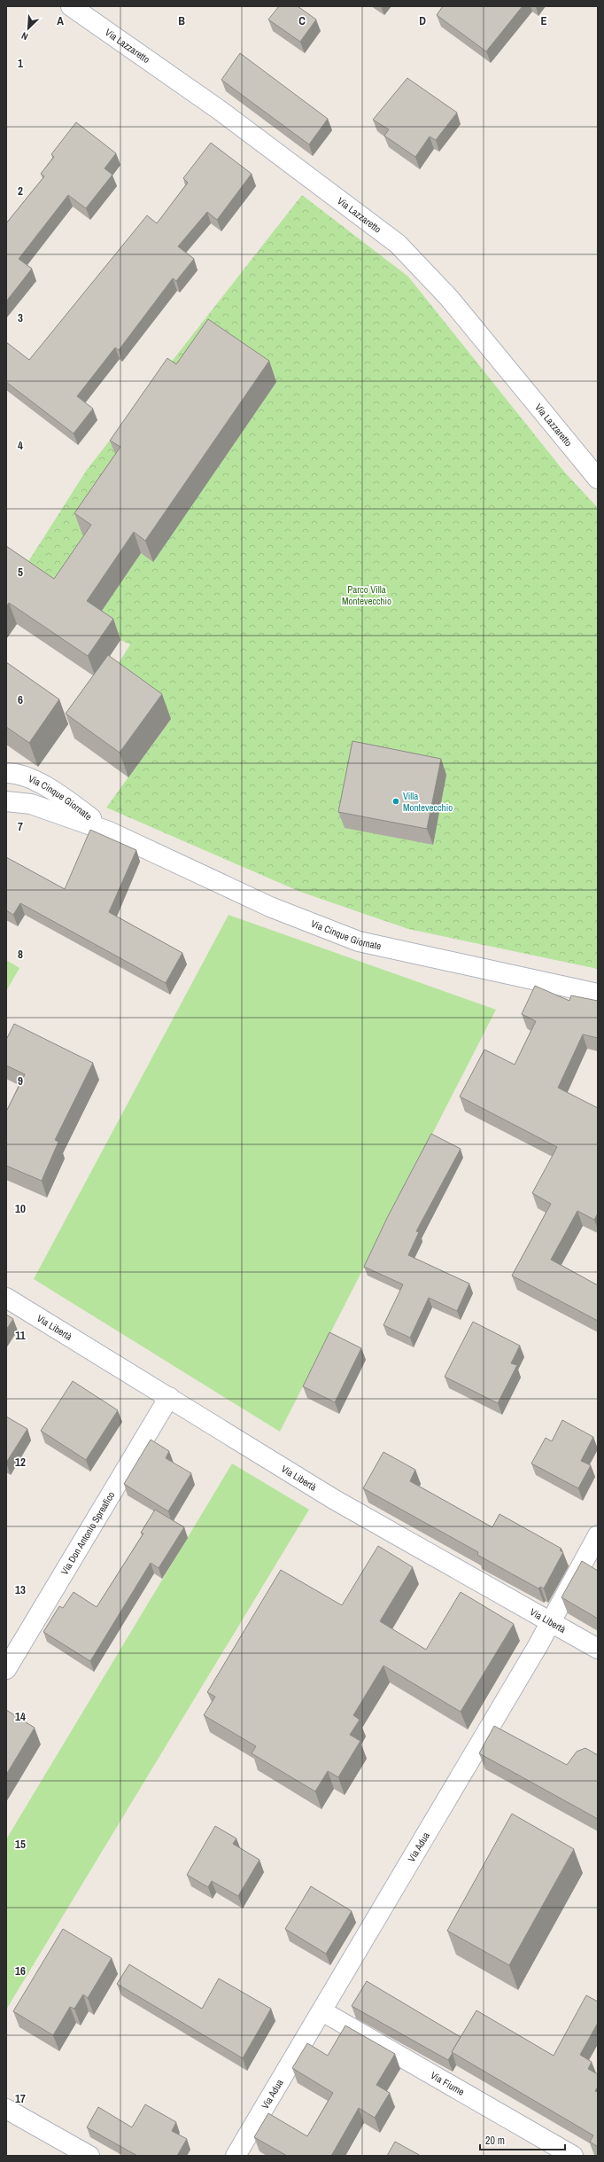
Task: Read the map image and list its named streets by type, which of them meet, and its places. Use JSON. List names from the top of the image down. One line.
{"streets":{"street":["Via Lazzaretto","Via Cinque Giornate","Via Libertà","Via Don Antonio Spreafico","Via Adua","Via Fiume"]},"crossings":[["Via Libertà","Via Don Antonio Spreafico"],["Via Libertà","Via Adua"],["Via Adua","Via Fiume"]],"parks":["Parco Villa Montevecchio"],"places":["Villa Montevecchio"],"scale_bar":"20 m","north":"bottom left","grid":{"columns":["A","B","C","D","E"],"rows":["1","2","3","4","5","6","7","8","9","10","11","12","13","14","15","16","17"]}}
